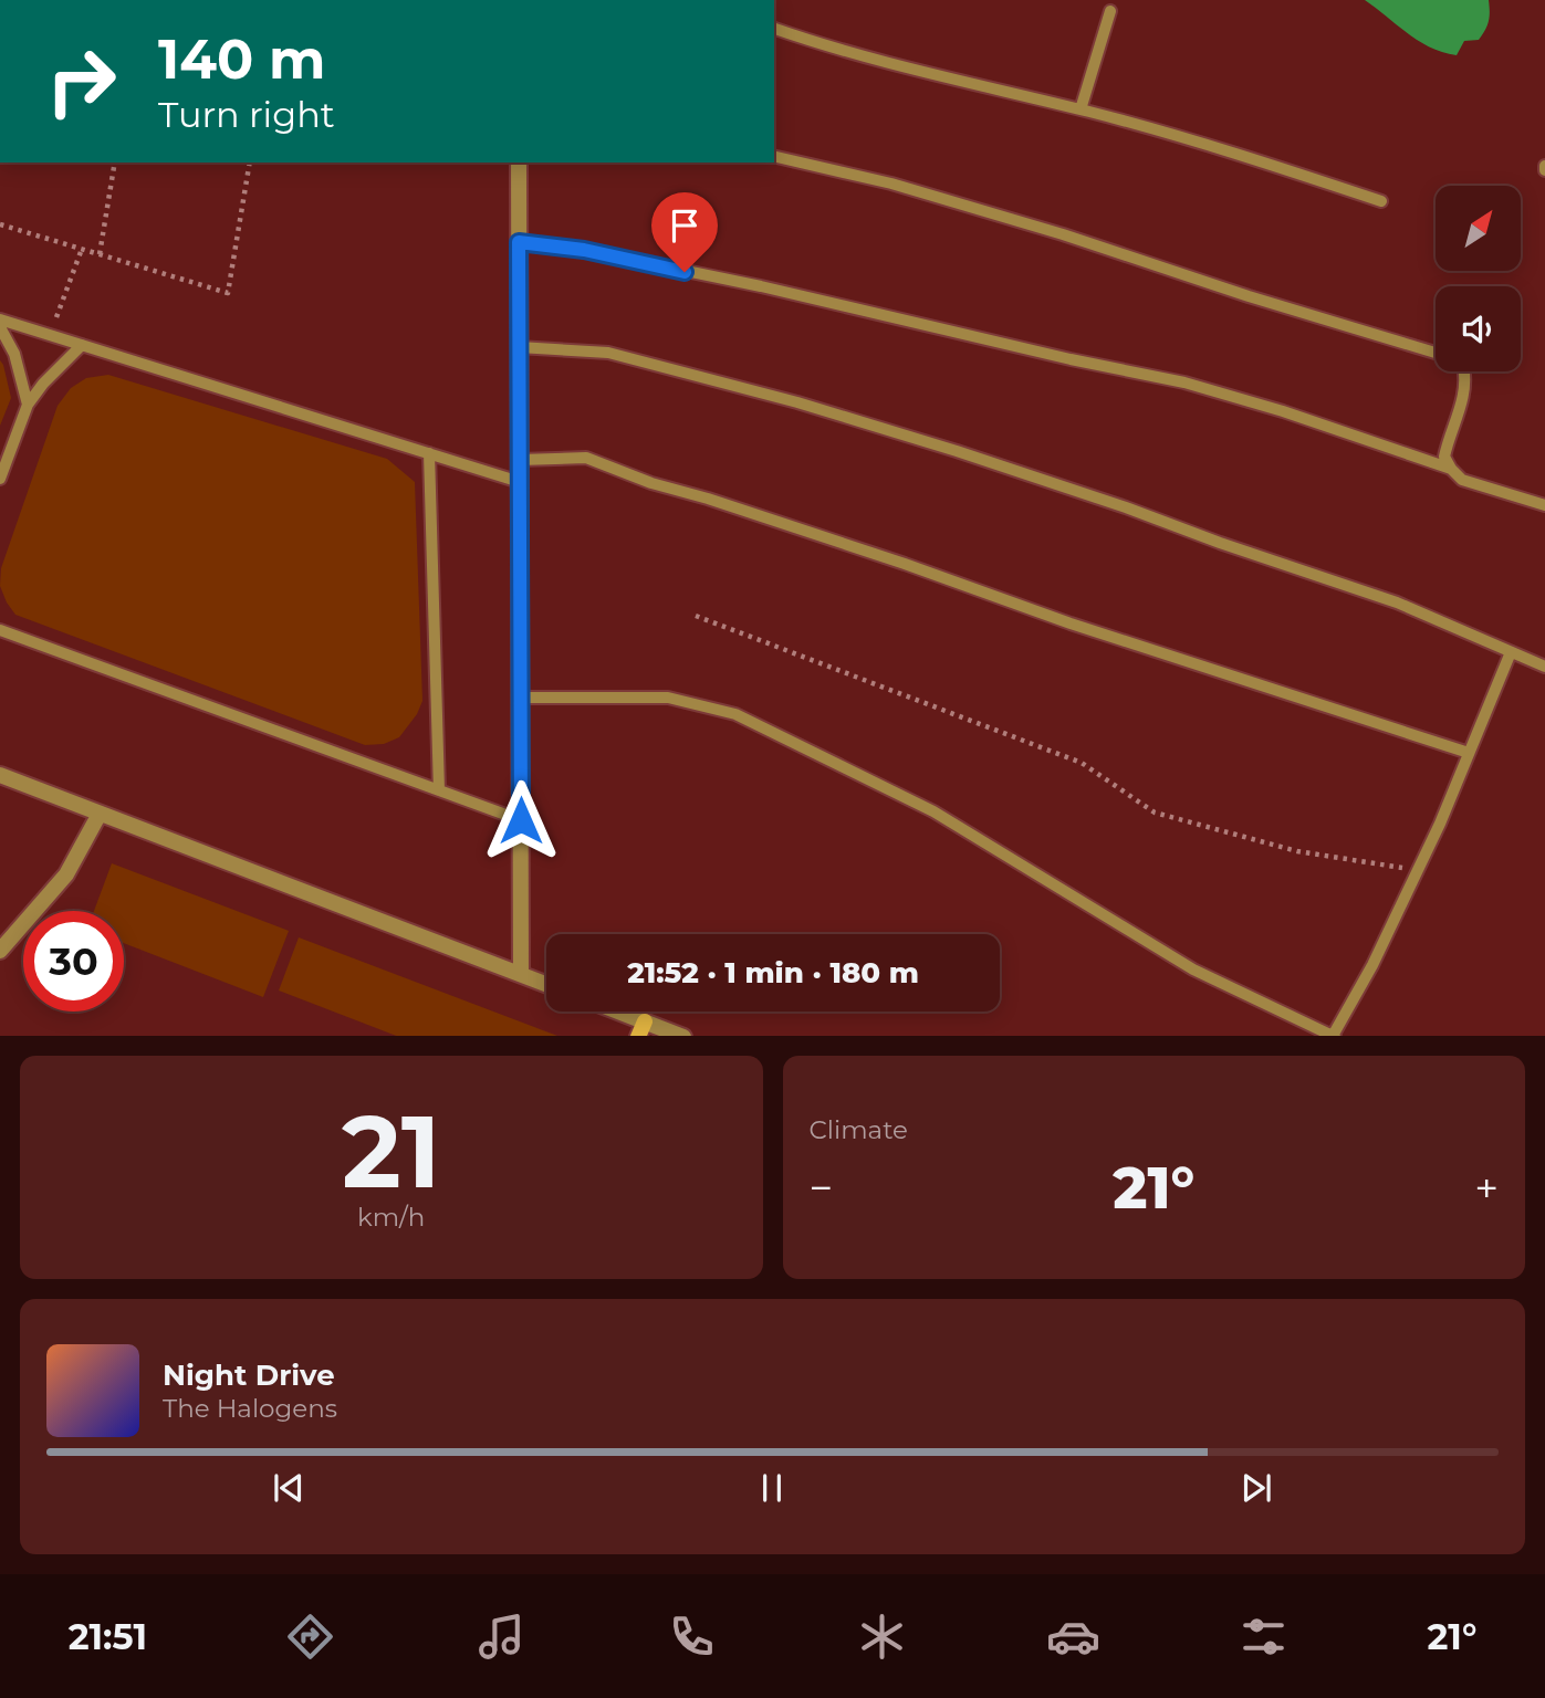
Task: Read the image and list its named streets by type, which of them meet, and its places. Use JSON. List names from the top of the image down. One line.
{"north":"top right","page":{"turn":["140 m","Turn right"],"limit":"30","trip":"21:52 · 1 min · 180 m","tile":[["21","km/h"],"Climate"],"heat":["−","21°","+"],"song":["Night Drive","The Halogens"],"tabs":["21:51","21°"]}}
